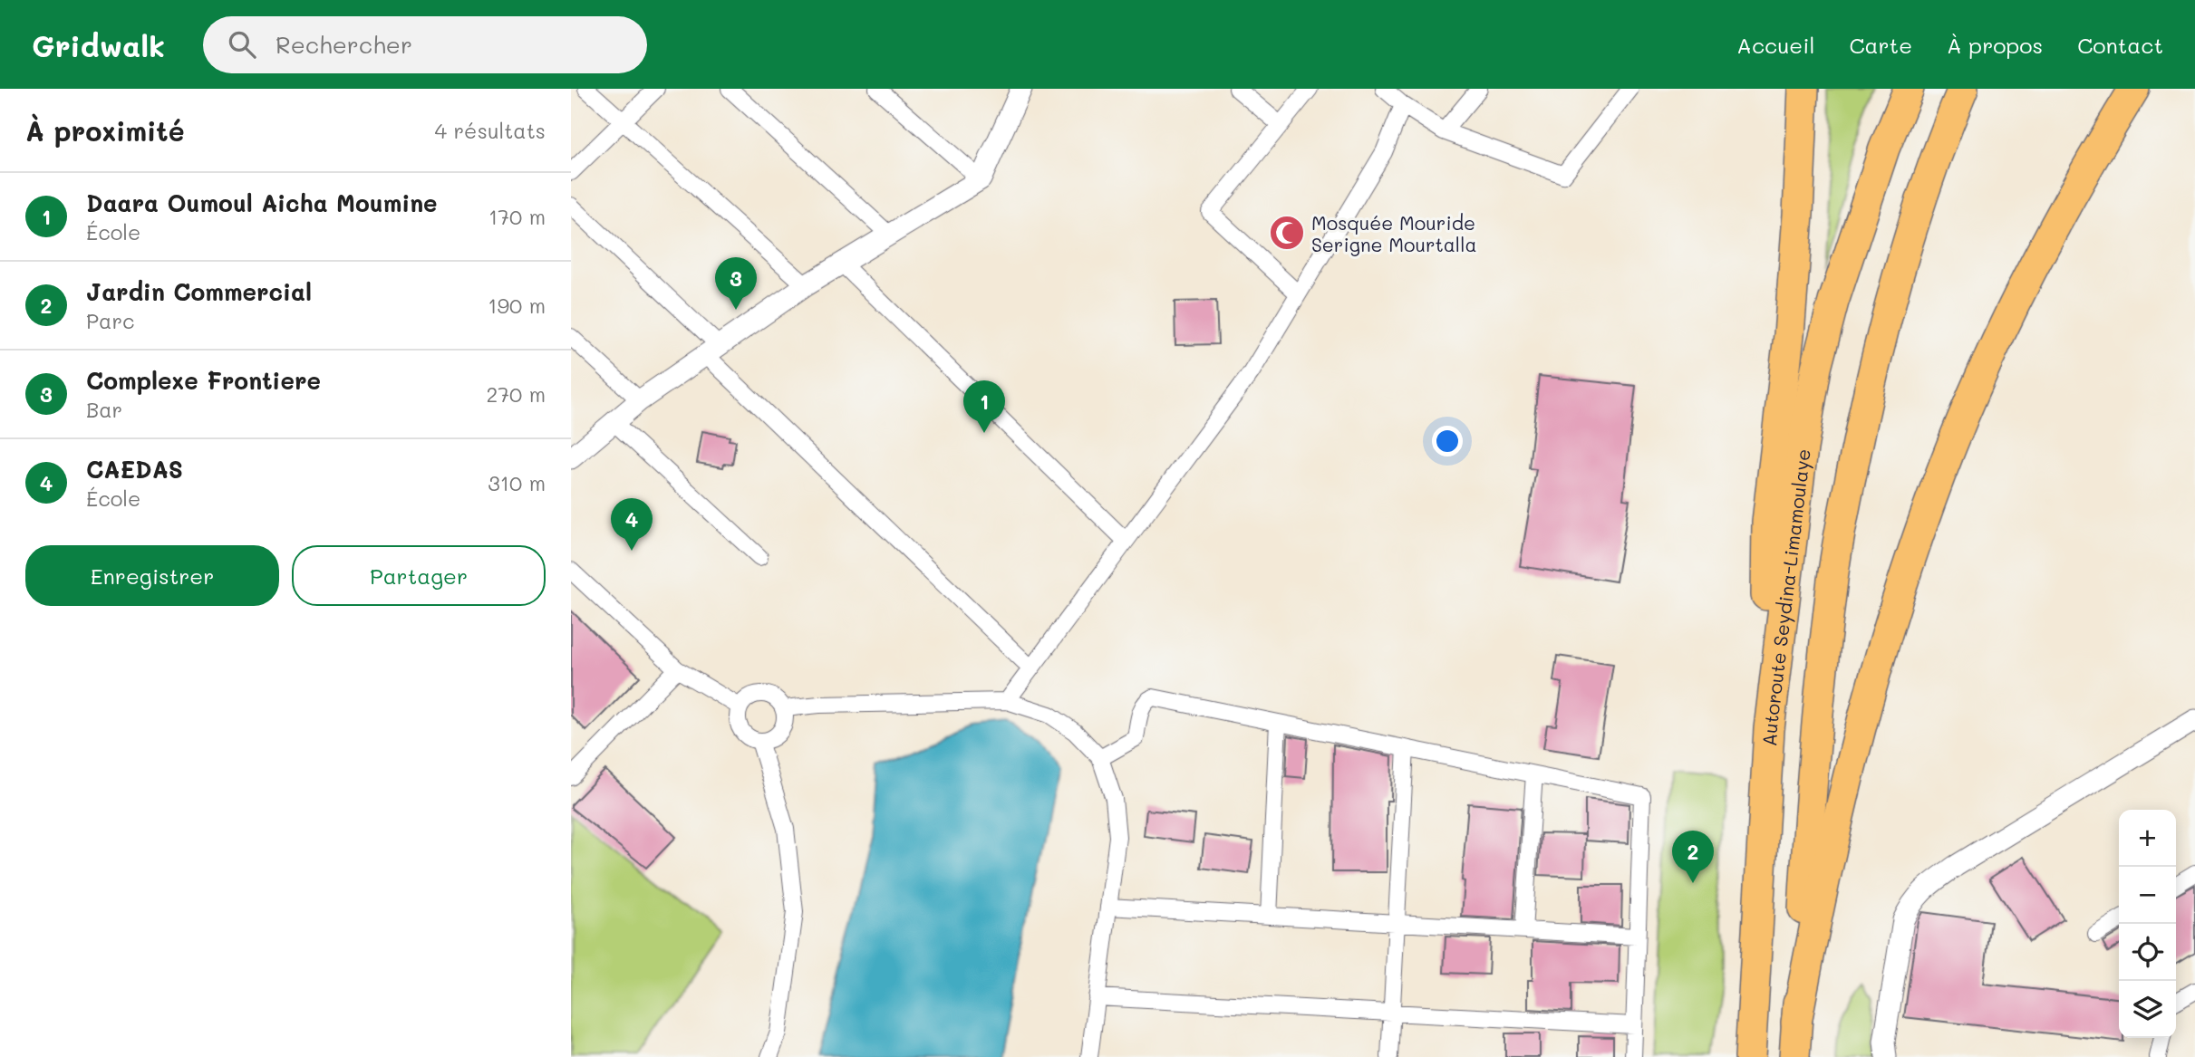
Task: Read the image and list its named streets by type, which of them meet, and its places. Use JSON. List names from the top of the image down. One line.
{"streets":{"highway":["Autoroute Seydina-Limamoulaye"]},"places":{"mosque":["Mosquée Mouride Serigne Mourtalla"]},"page":{"header":"Gridwalk","search":"Rechercher","nav":["Accueil","Carte","À propos","Contact"],"heading":["À proximité","4 résultats"],"list":[{"mark":"1","name":"Daara Oumoul Aicha Moumine","note":"École","value":"170 m"},{"mark":"2","name":"Jardin Commercial","note":"Parc","value":"190 m"},{"mark":"3","name":"Complexe Frontiere","note":"Bar","value":"270 m"},{"mark":"4","name":"CAEDAS","note":"École","value":"310 m"}],"pins":["3","1","4","2"],"buttons":["Enregistrer","Partager"],"map_buttons":["+","−"]}}
